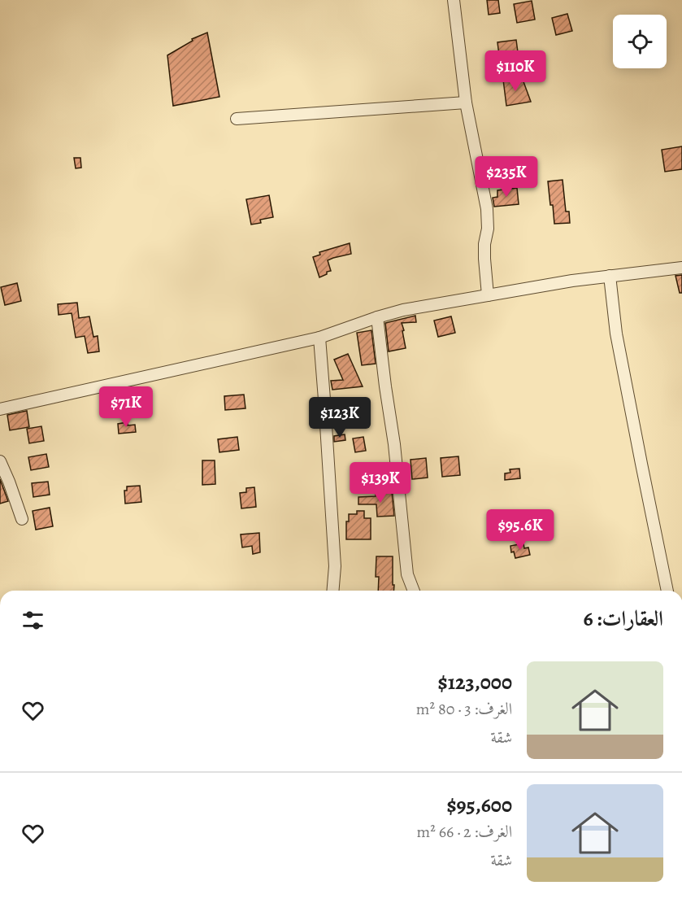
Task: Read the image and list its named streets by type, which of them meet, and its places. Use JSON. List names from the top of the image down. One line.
{"page":{"price":["$110K","$235K","$71K","$123K","$139K","$95.6K"],"heading":"العقارات: 6","list":[{"name":"$123,000","note":"الغرف: 3 · 80 m² · شقة"},{"name":"$95,600","note":"الغرف: 2 · 66 m² · شقة"}]}}
